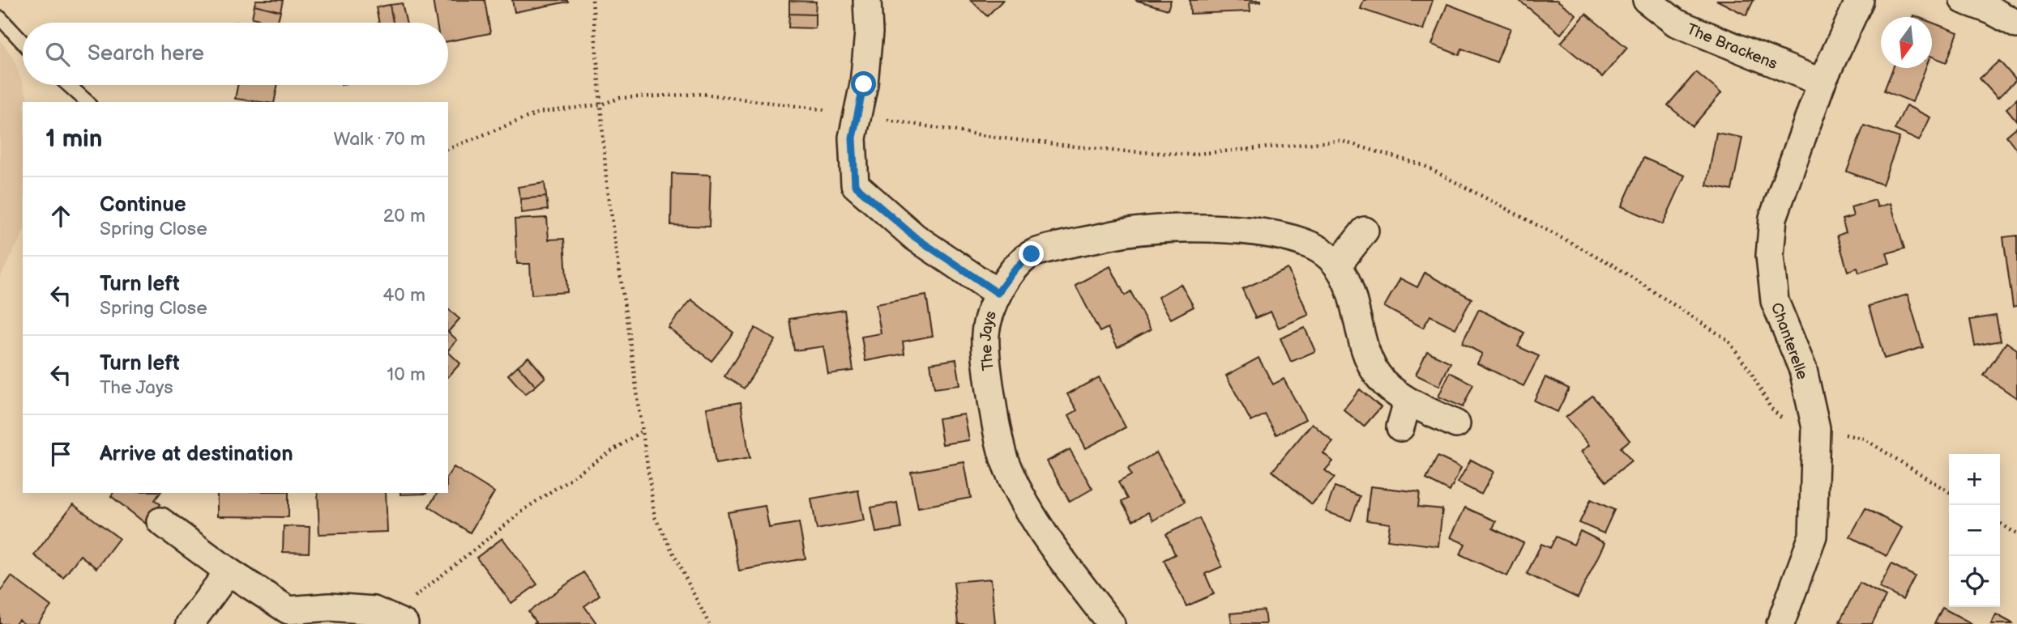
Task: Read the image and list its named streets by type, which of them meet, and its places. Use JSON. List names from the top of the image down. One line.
{"streets":{"street":["The Brackens","Chanterelle","The Jays"]},"crossings":[["The Brackens","Chanterelle"]],"north":"bottom","page":{"search":"Search here","heading":["1 min","Walk · 70 m"],"list":[["Continue","Spring Close","20 m"],["Turn left","Spring Close","40 m"],["Turn left","The Jays","10 m"],"Arrive at destination"],"map_buttons":["+","−"]}}
